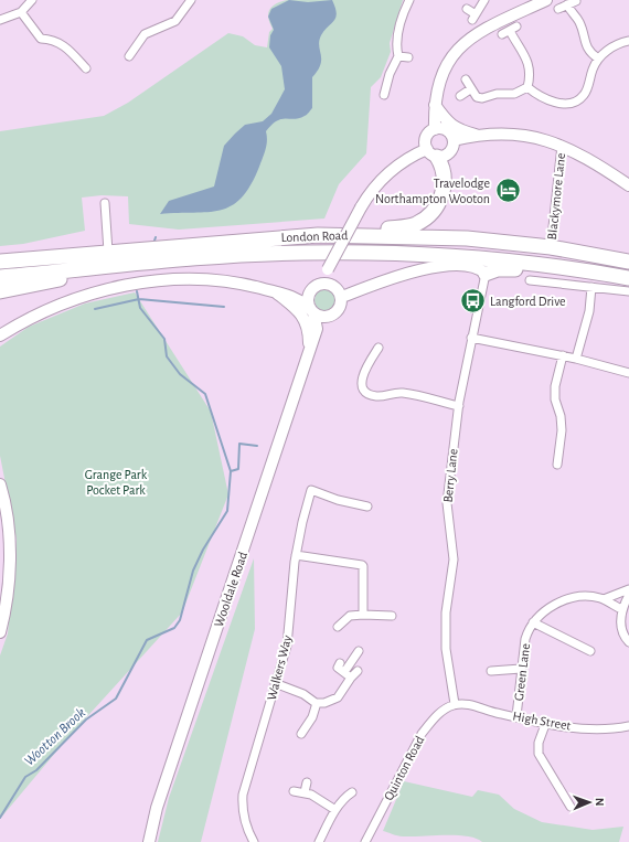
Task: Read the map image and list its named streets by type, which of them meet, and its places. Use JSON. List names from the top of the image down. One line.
{"streets":{"highway":["London Road"],"street":["Blackymore Lane","Berry Lane","Wooldale Road","Walkers Way","Green Lane","High Street","Quinton Road"]},"crossings":[["Blackymore Lane","London Road"],["Berry Lane","High Street"],["Berry Lane","Quinton Road"],["Green Lane","High Street"],["High Street","Quinton Road"]],"water":["Wootton Brook"],"parks":["Grange Park Pocket Park"],"places":{"hotel":["Travelodge Northampton Wooton"],"bus stop":["Langford Drive"]},"north":"right"}
